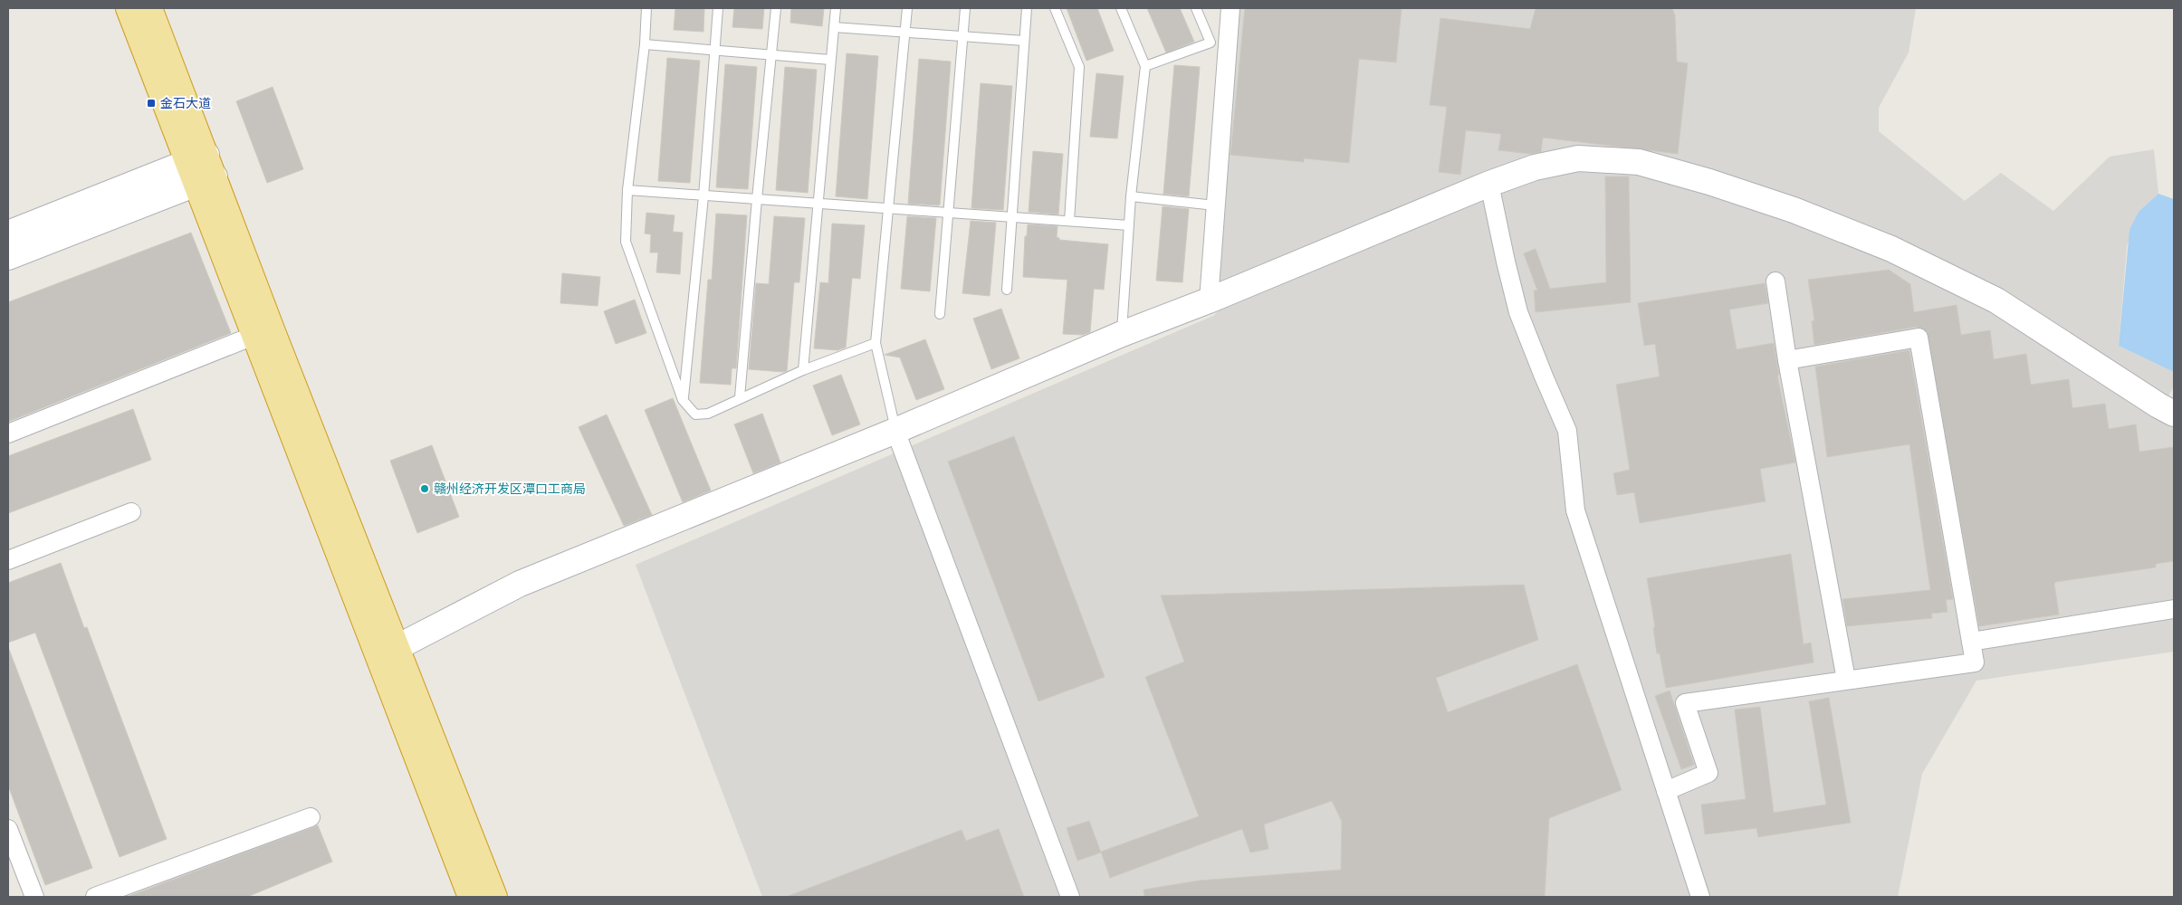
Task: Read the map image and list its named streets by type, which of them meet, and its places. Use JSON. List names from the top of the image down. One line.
{"places":{"transit":["金石大道"],"other":["赣州经济开发区潭口工商局"]}}
